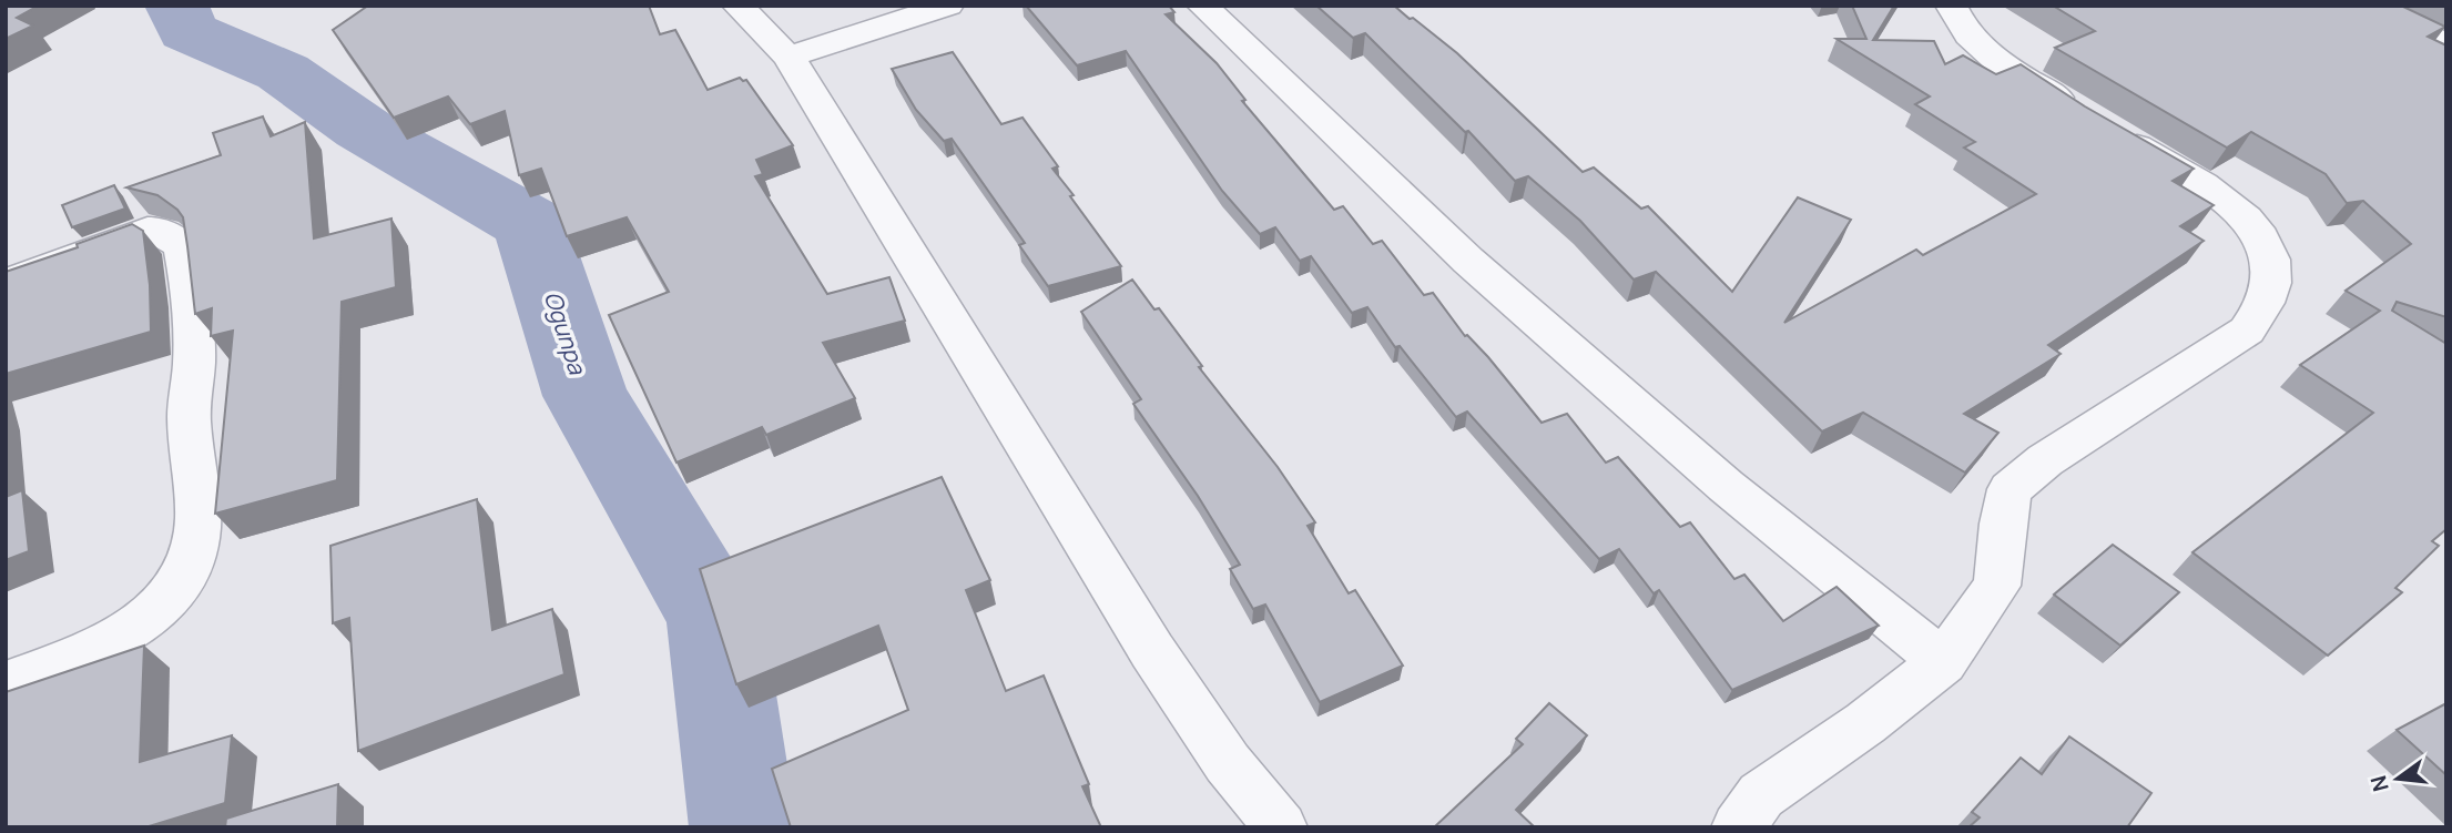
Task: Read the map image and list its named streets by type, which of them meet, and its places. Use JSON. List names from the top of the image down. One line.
{"water":["Ogunpa"],"north":"left"}
